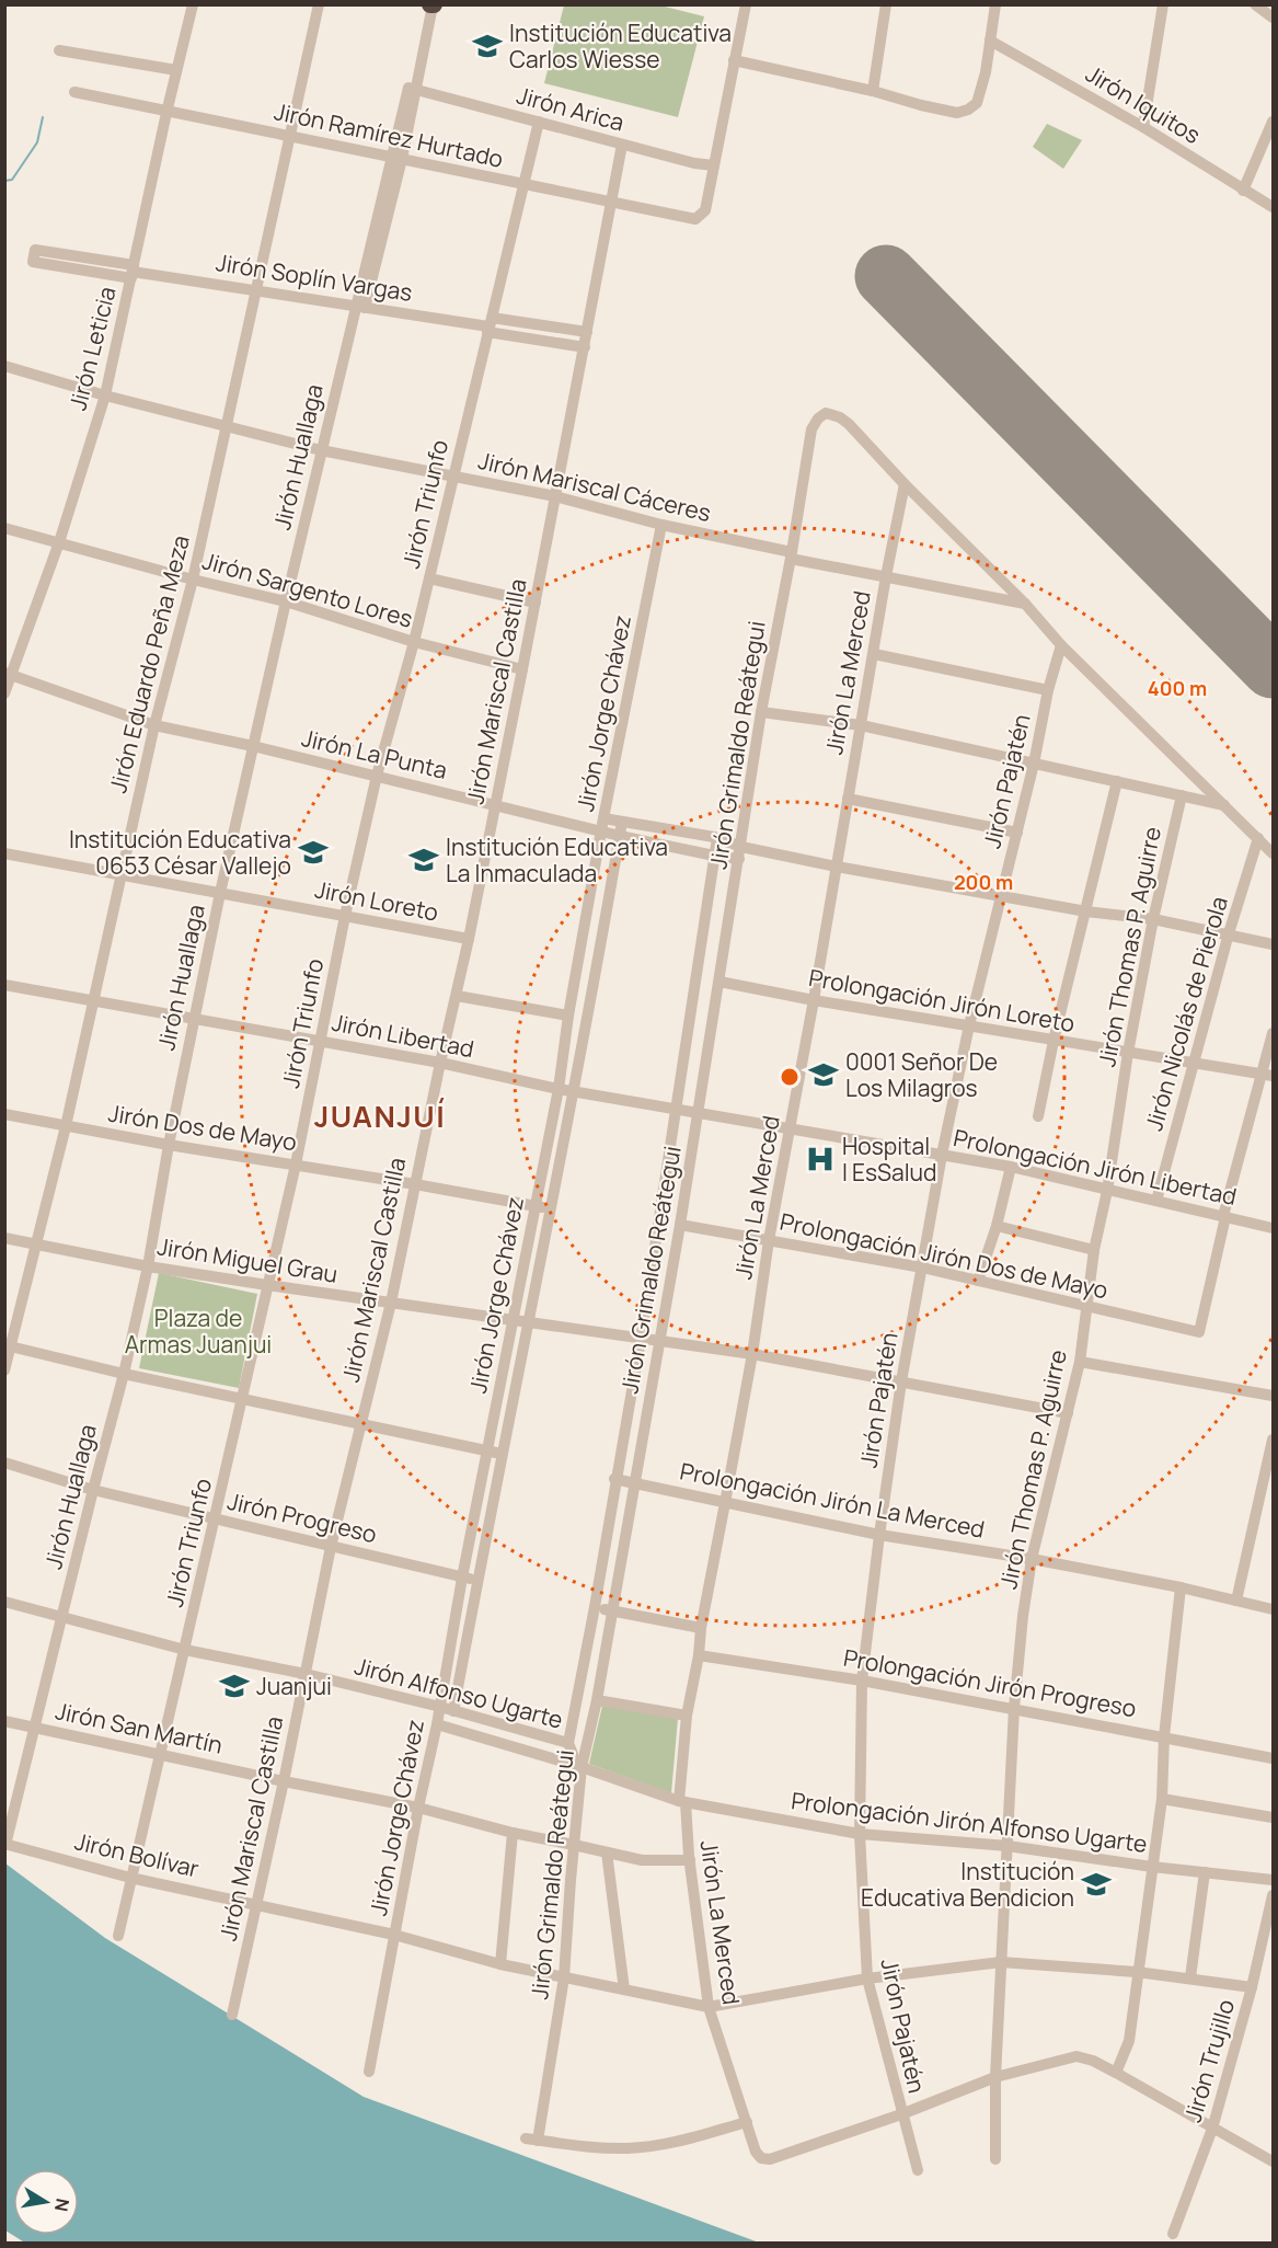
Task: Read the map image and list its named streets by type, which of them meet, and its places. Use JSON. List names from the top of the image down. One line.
{"streets":{"street":["Jirón Iquitos","Jirón Arica","Jirón Ramírez Hurtado","Jirón Soplín Vargas","Jirón Leticia","Jirón Huallaga","Jirón Mariscal Cáceres","Jirón Triunfo","Jirón Sargento Lores","Jirón Eduardo Peña Meza","Jirón La Merced","Jirón Mariscal Castilla","Jirón Jorge Chávez","Jirón Grimaldo Reátegui","Jirón La Punta","Jirón Pajatén","Jirón Loreto","Jirón Thomas P. Aguirre","Prolongación Jirón Loreto","Jirón Nicolás de Pierola","Jirón Libertad","Jirón Dos de Mayo","Prolongación Jirón Libertad","Prolongación Jirón Dos de Mayo","Jirón Miguel Grau","Prolongación Jirón La Merced","Jirón Progreso","Prolongación Jirón Progreso","Jirón Alfonso Ugarte","Jirón San Martín","Prolongación Jirón Alfonso Ugarte","Jirón Bolívar","Jirón Trujillo"]},"crossings":[["Jirón Arica","Jirón Ramírez Hurtado"],["Jirón Arica","Jirón Huallaga"],["Jirón Arica","Jirón Triunfo"],["Jirón Arica","Jirón Mariscal Castilla"],["Jirón Ramírez Hurtado","Jirón Leticia"],["Jirón Ramírez Hurtado","Jirón Huallaga"],["Jirón Ramírez Hurtado","Jirón Triunfo"],["Jirón Ramírez Hurtado","Jirón Eduardo Peña Meza"],["Jirón Ramírez Hurtado","Jirón Mariscal Castilla"],["Jirón Soplín Vargas","Jirón Leticia"],["Jirón Soplín Vargas","Jirón Huallaga"],["Jirón Soplín Vargas","Jirón Triunfo"],["Jirón Soplín Vargas","Jirón Eduardo Peña Meza"],["Jirón Soplín Vargas","Jirón Mariscal Castilla"],["Jirón Leticia","Jirón Mariscal Cáceres"],["Jirón Leticia","Jirón Sargento Lores"],["Jirón Leticia","Jirón La Punta"],["Jirón Huallaga","Jirón Mariscal Cáceres"],["Jirón Huallaga","Jirón Sargento Lores"],["Jirón Huallaga","Jirón La Punta"],["Jirón Huallaga","Jirón Loreto"],["Jirón Huallaga","Jirón Libertad"],["Jirón Huallaga","Jirón Dos de Mayo"],["Jirón Huallaga","Jirón Miguel Grau"],["Jirón Huallaga","Jirón Progreso"],["Jirón Huallaga","Jirón Alfonso Ugarte"],["Jirón Huallaga","Jirón San Martín"],["Jirón Huallaga","Jirón Bolívar"],["Jirón Mariscal Cáceres","Jirón Triunfo"],["Jirón Mariscal Cáceres","Jirón Eduardo Peña Meza"],["Jirón Mariscal Cáceres","Jirón La Merced"],["Jirón Mariscal Cáceres","Jirón Mariscal Castilla"],["Jirón Mariscal Cáceres","Jirón Jorge Chávez"],["Jirón Mariscal Cáceres","Jirón Grimaldo Reátegui"],["Jirón Triunfo","Jirón Sargento Lores"],["Jirón Triunfo","Jirón La Punta"],["Jirón Triunfo","Jirón Loreto"],["Jirón Triunfo","Jirón Libertad"],["Jirón Triunfo","Jirón Dos de Mayo"],["Jirón Triunfo","Jirón Miguel Grau"],["Jirón Triunfo","Jirón Progreso"],["Jirón Triunfo","Jirón Alfonso Ugarte"],["Jirón Triunfo","Jirón San Martín"],["Jirón Triunfo","Jirón Bolívar"],["Jirón Sargento Lores","Jirón Eduardo Peña Meza"],["Jirón Sargento Lores","Jirón Mariscal Castilla"],["Jirón Eduardo Peña Meza","Jirón La Punta"],["Jirón Eduardo Peña Meza","Jirón Loreto"],["Jirón Eduardo Peña Meza","Jirón Libertad"],["Jirón Eduardo Peña Meza","Jirón Dos de Mayo"],["Jirón Eduardo Peña Meza","Jirón Miguel Grau"],["Jirón La Merced","Jirón Grimaldo Reátegui"],["Jirón La Merced","Jirón Pajatén"],["Jirón La Merced","Prolongación Jirón Loreto"],["Jirón La Merced","Prolongación Jirón Libertad"],["Jirón La Merced","Prolongación Jirón Dos de Mayo"],["Jirón La Merced","Jirón Miguel Grau"],["Jirón La Merced","Prolongación Jirón La Merced"],["Jirón La Merced","Prolongación Jirón Progreso"],["Jirón La Merced","Jirón San Martín"],["Jirón La Merced","Prolongación Jirón Alfonso Ugarte"],["Jirón La Merced","Jirón Bolívar"],["Jirón Mariscal Castilla","Jirón La Punta"],["Jirón Mariscal Castilla","Jirón Loreto"],["Jirón Mariscal Castilla","Jirón Libertad"],["Jirón Mariscal Castilla","Jirón Dos de Mayo"],["Jirón Mariscal Castilla","Jirón Miguel Grau"],["Jirón Mariscal Castilla","Jirón Progreso"],["Jirón Mariscal Castilla","Jirón Alfonso Ugarte"],["Jirón Mariscal Castilla","Jirón San Martín"],["Jirón Mariscal Castilla","Jirón Bolívar"],["Jirón Jorge Chávez","Jirón La Punta"],["Jirón Jorge Chávez","Jirón Libertad"],["Jirón Jorge Chávez","Jirón Dos de Mayo"],["Jirón Jorge Chávez","Jirón Miguel Grau"],["Jirón Jorge Chávez","Jirón Progreso"],["Jirón Jorge Chávez","Jirón Alfonso Ugarte"],["Jirón Jorge Chávez","Jirón San Martín"],["Jirón Jorge Chávez","Prolongación Jirón Alfonso Ugarte"],["Jirón Jorge Chávez","Jirón Bolívar"],["Jirón Grimaldo Reátegui","Jirón La Punta"],["Jirón Grimaldo Reátegui","Prolongación Jirón Loreto"],["Jirón Grimaldo Reátegui","Jirón Libertad"],["Jirón Grimaldo Reátegui","Prolongación Jirón Libertad"],["Jirón Grimaldo Reátegui","Prolongación Jirón Dos de Mayo"],["Jirón Grimaldo Reátegui","Jirón Miguel Grau"],["Jirón Grimaldo Reátegui","Prolongación Jirón La Merced"],["Jirón Grimaldo Reátegui","Jirón Alfonso Ugarte"],["Jirón Grimaldo Reátegui","Jirón San Martín"],["Jirón Grimaldo Reátegui","Prolongación Jirón Alfonso Ugarte"],["Jirón Grimaldo Reátegui","Jirón Bolívar"],["Jirón Pajatén","Prolongación Jirón Loreto"],["Jirón Pajatén","Prolongación Jirón Libertad"],["Jirón Pajatén","Prolongación Jirón Dos de Mayo"],["Jirón Pajatén","Jirón Miguel Grau"],["Jirón Pajatén","Prolongación Jirón La Merced"],["Jirón Pajatén","Prolongación Jirón Progreso"],["Jirón Pajatén","Prolongación Jirón Alfonso Ugarte"],["Jirón Thomas P. Aguirre","Prolongación Jirón Loreto"],["Jirón Thomas P. Aguirre","Prolongación Jirón Libertad"],["Jirón Thomas P. Aguirre","Prolongación Jirón Dos de Mayo"],["Jirón Thomas P. Aguirre","Jirón Miguel Grau"],["Jirón Thomas P. Aguirre","Prolongación Jirón La Merced"],["Jirón Thomas P. Aguirre","Prolongación Jirón Progreso"],["Jirón Thomas P. Aguirre","Prolongación Jirón Alfonso Ugarte"],["Prolongación Jirón Loreto","Jirón Nicolás de Pierola"],["Jirón Nicolás de Pierola","Prolongación Jirón Libertad"],["Jirón Libertad","Prolongación Jirón Libertad"],["Prolongación Jirón Libertad","Prolongación Jirón Dos de Mayo"],["Jirón Alfonso Ugarte","Prolongación Jirón Alfonso Ugarte"]],"districts":["JUANJUÍ"],"parks":["Plaza de Armas Juanjui"],"places":{"school or university":["Institución Educativa Carlos Wiesse","Institución Educativa 0653 César Vallejo","Institución Educativa La Inmaculada","0001 Señor De Los Milagros","Juanjui","Institución Educativa Bendicion"],"hospital":["Hospital I EsSalud"]},"north":"right","rings":["400 m","200 m"]}
